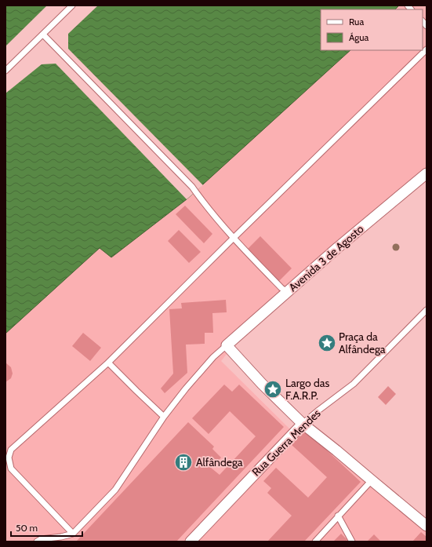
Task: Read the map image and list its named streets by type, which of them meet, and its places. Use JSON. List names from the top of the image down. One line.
{"streets":{"street":["Avenida 3 de Agosto","Rua Guerra Mendes"]},"places":{"place":["Praça da Alfândega","Largo das F.A.R.P."],"building":["Alfândega"]},"legend":["Rua","Água"],"scale_bar":"50 m"}
